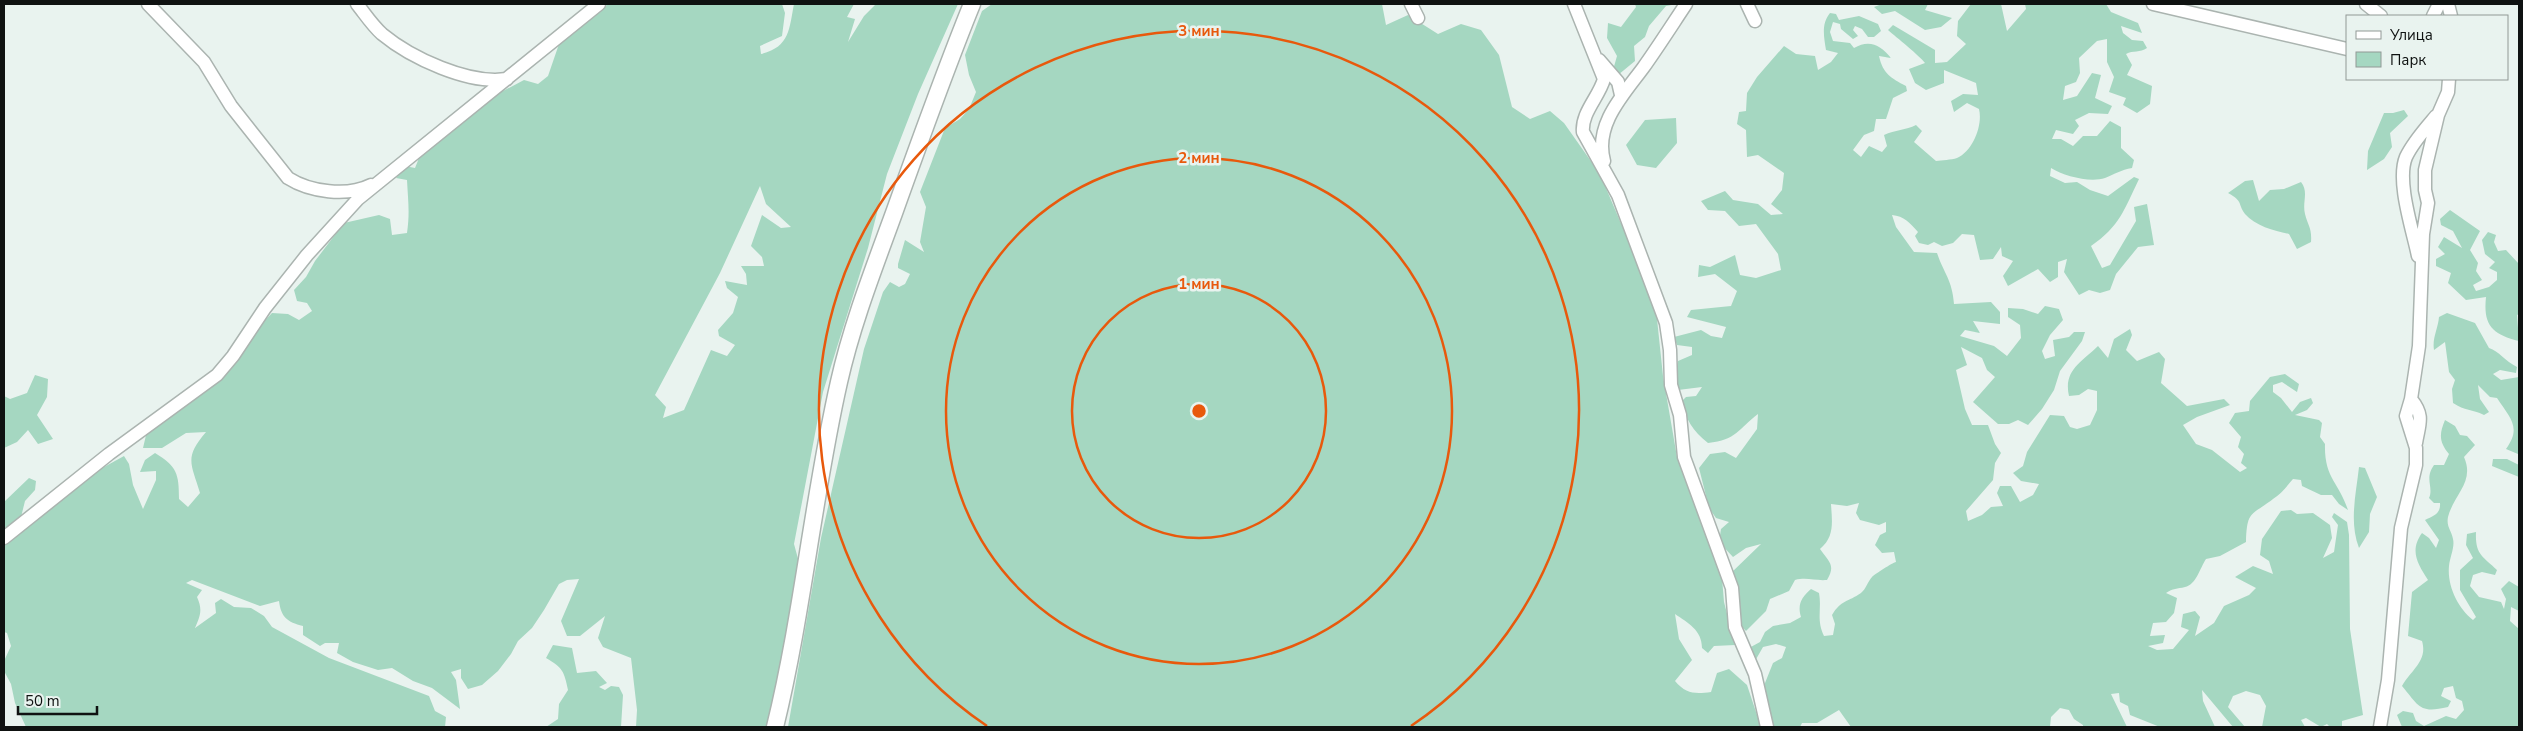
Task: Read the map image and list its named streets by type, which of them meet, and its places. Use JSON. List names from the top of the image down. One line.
{"legend":["Улица","Парк"],"scale_bar":"50 m","rings":["3 мин","2 мин","1 мин"]}
